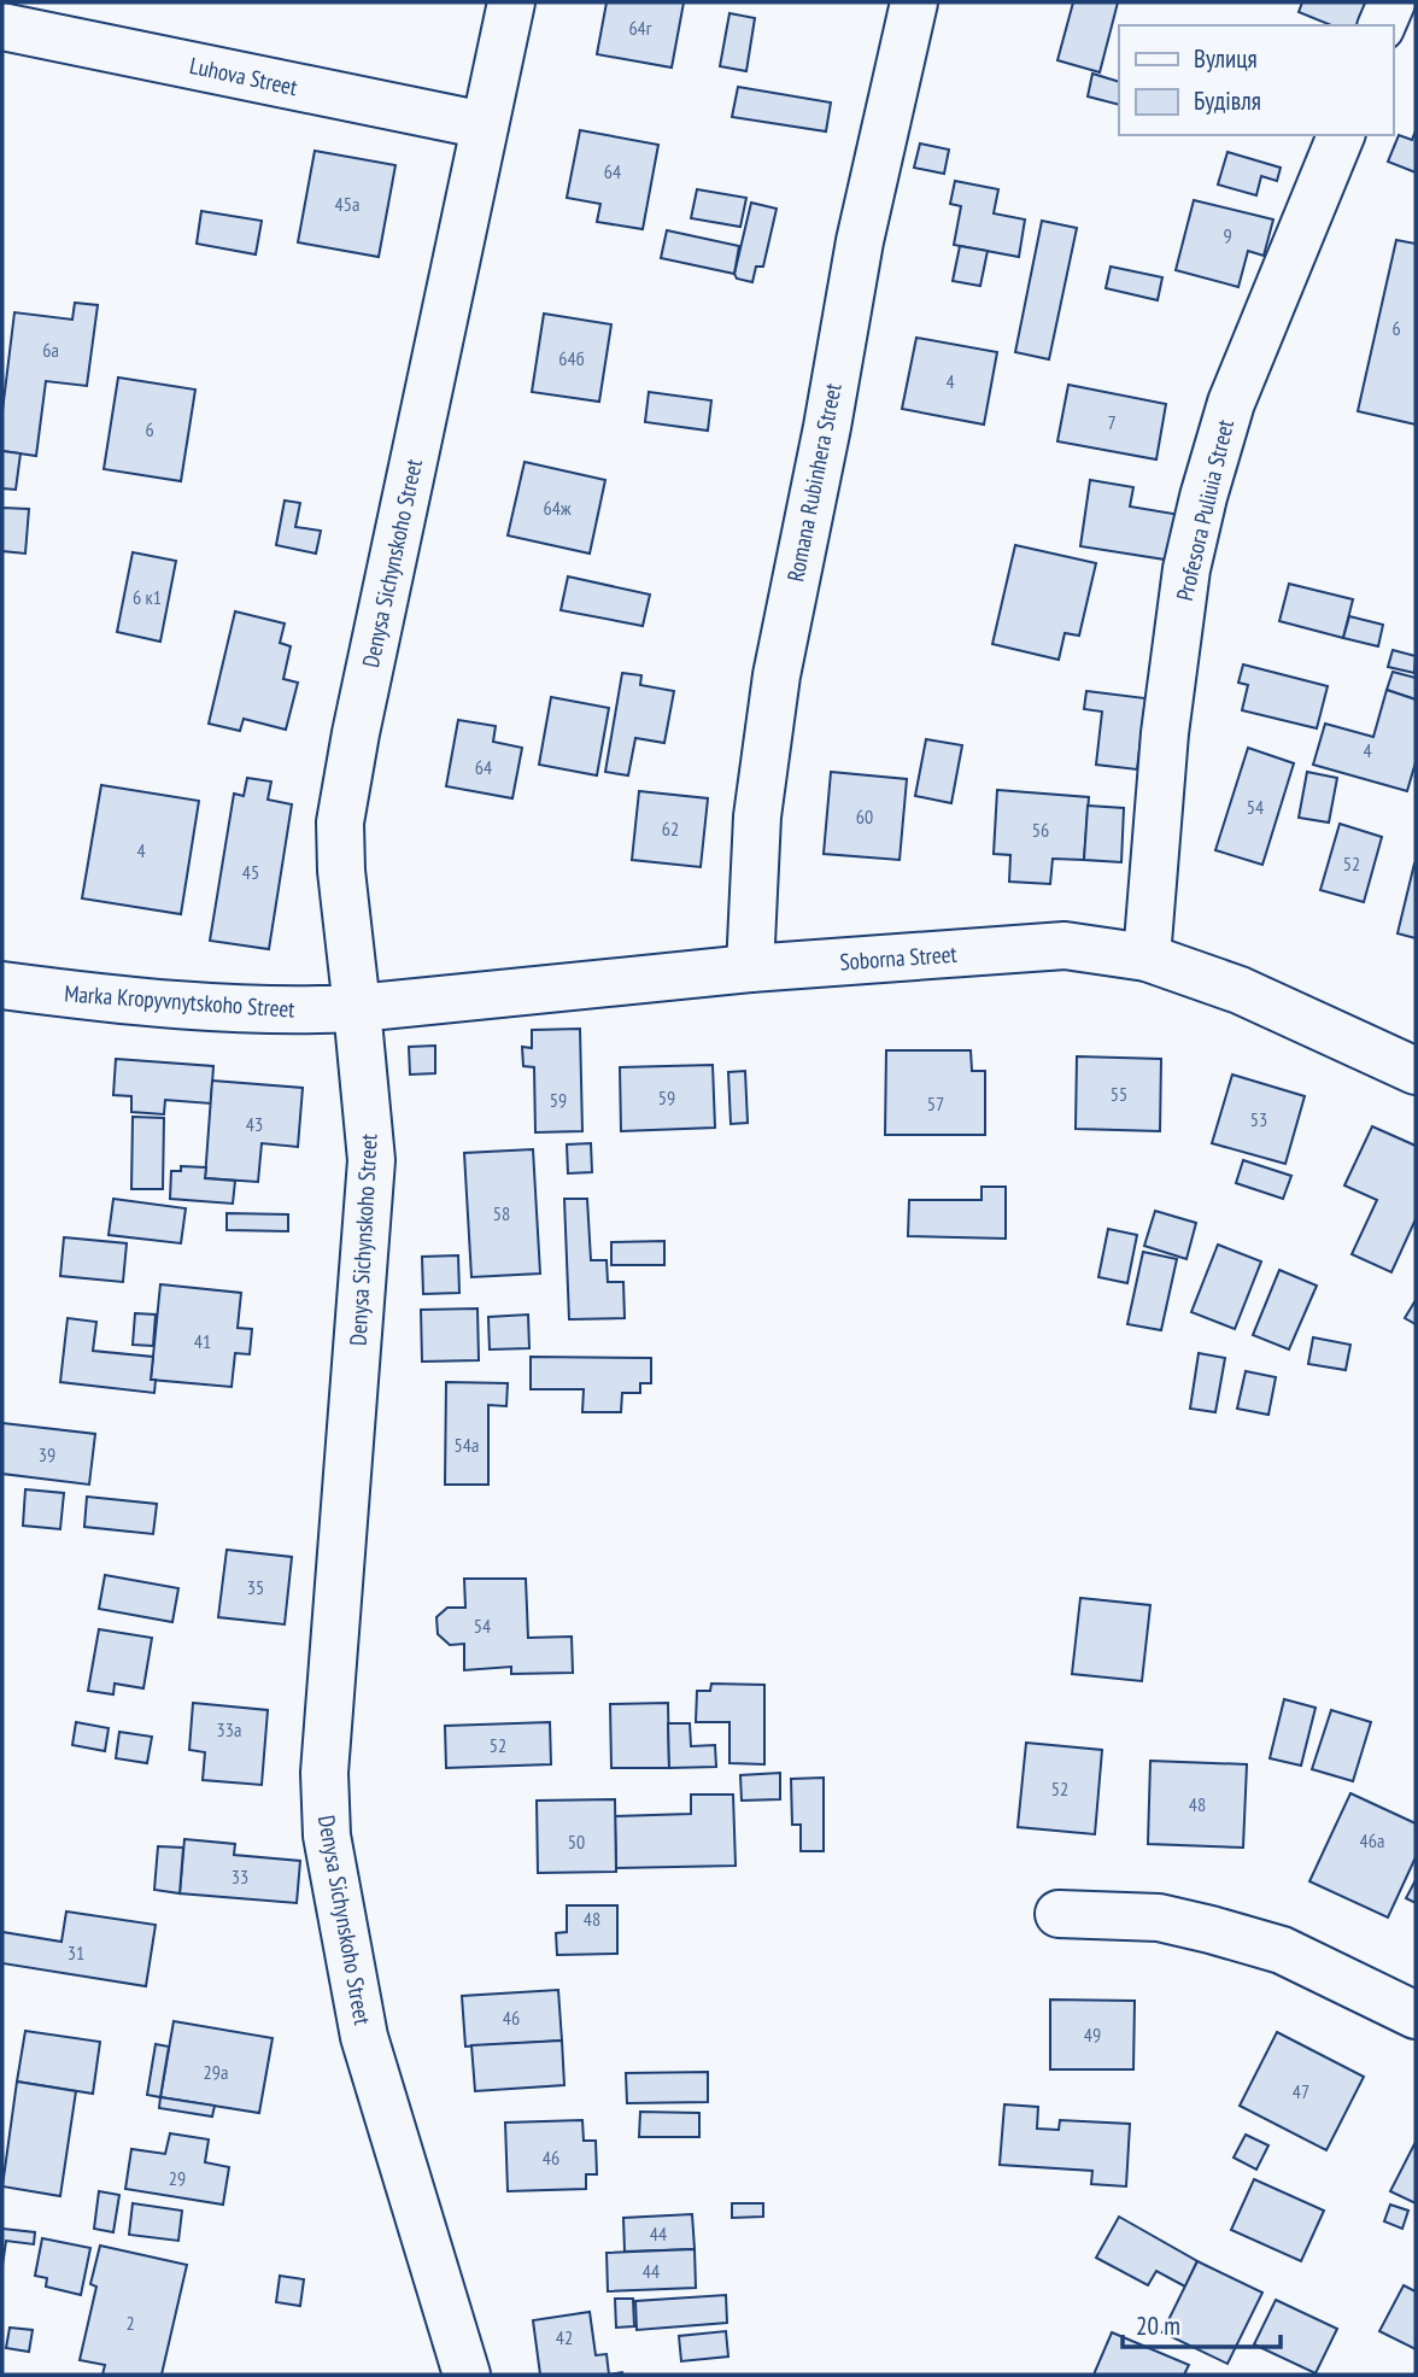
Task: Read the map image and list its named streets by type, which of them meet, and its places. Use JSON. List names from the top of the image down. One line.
{"streets":{"street":["Luhova Street","Romana Rubinhera Street","Profesora Puliuia Street","Denysa Sichynskoho Street","Soborna Street","Marka Kropyvnytskoho Street"]},"crossings":[["Luhova Street","Denysa Sichynskoho Street"],["Romana Rubinhera Street","Soborna Street"],["Profesora Puliuia Street","Soborna Street"],["Denysa Sichynskoho Street","Soborna Street"],["Denysa Sichynskoho Street","Marka Kropyvnytskoho Street"],["Soborna Street","Marka Kropyvnytskoho Street"]],"house_numbers":["64г","64","45а","9","6","6а","64б","4","7","6","64ж","6 к1","4","64","54","60","62","56","4","52","45","55","59","59","57","53","43","58","41","54а","39","35","54","33а","52","52","48","46а","50","33","48","31","46","49","29а","47","46","29","44","44","2","42"],"legend":["Вулиця","Будівля"],"scale_bar":"20 m"}
